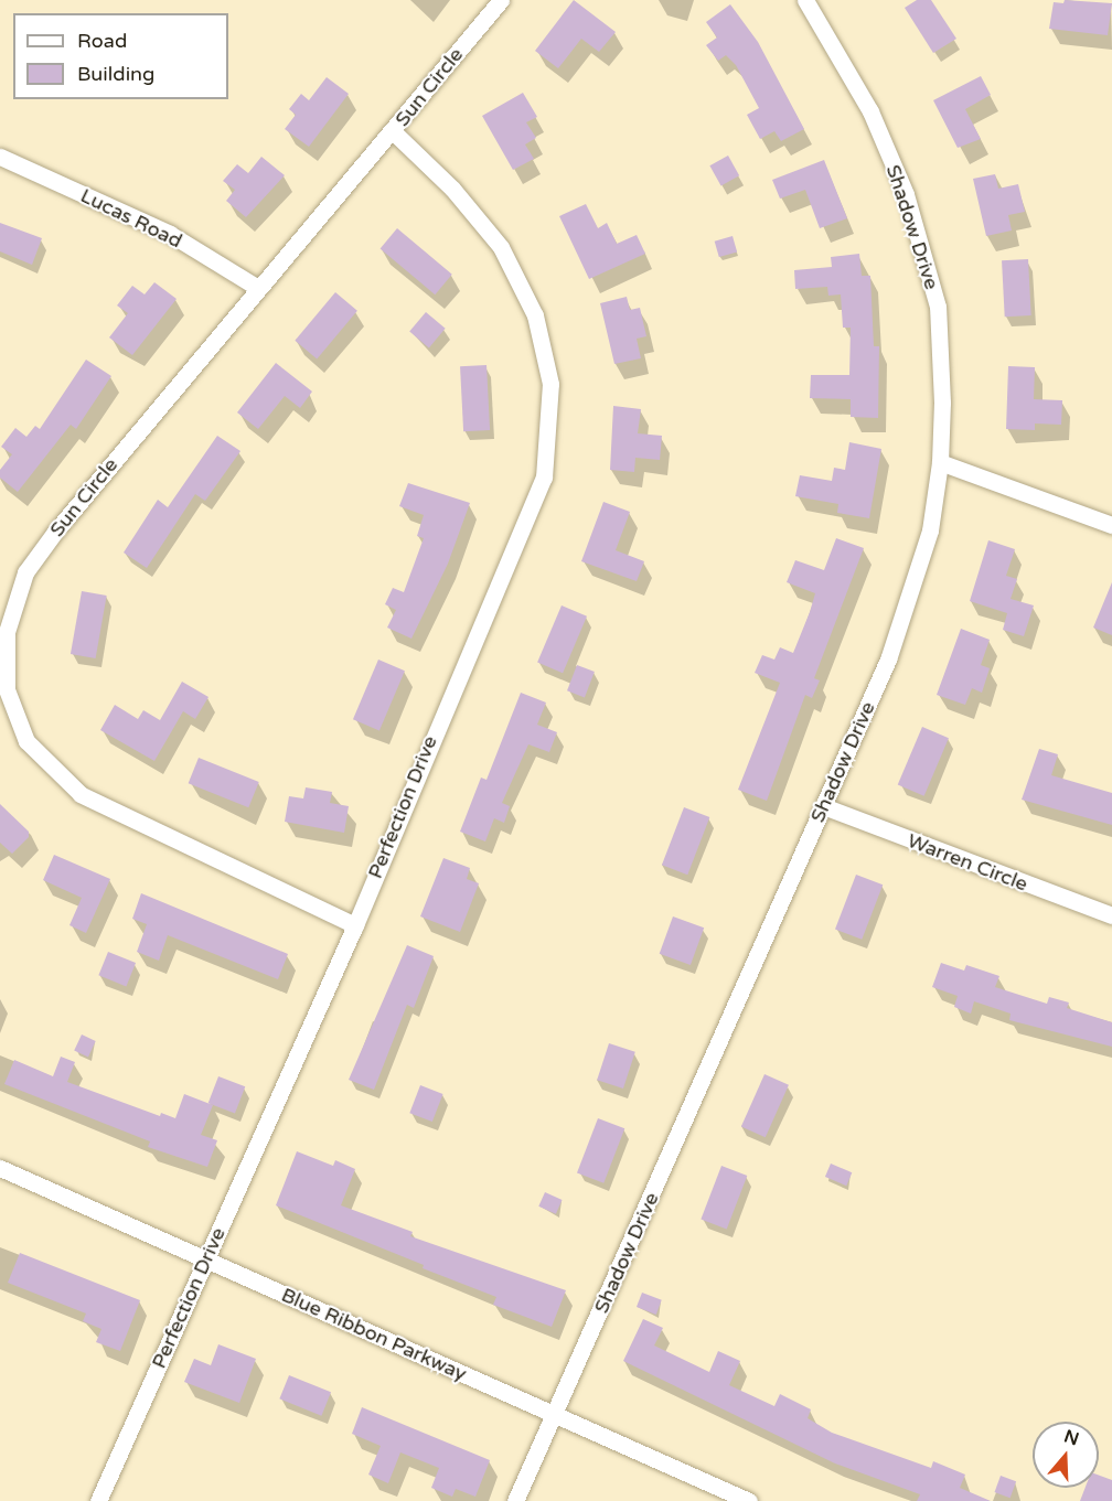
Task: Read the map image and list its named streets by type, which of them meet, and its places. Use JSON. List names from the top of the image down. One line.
{"streets":{"street":["Sun Circle","Lucas Road","Shadow Drive","Perfection Drive","Warren Circle","Blue Ribbon Parkway"]},"crossings":[["Sun Circle","Lucas Road"],["Sun Circle","Perfection Drive"],["Shadow Drive","Warren Circle"],["Shadow Drive","Blue Ribbon Parkway"],["Perfection Drive","Blue Ribbon Parkway"]],"legend":["Road","Building"],"north":"top"}
